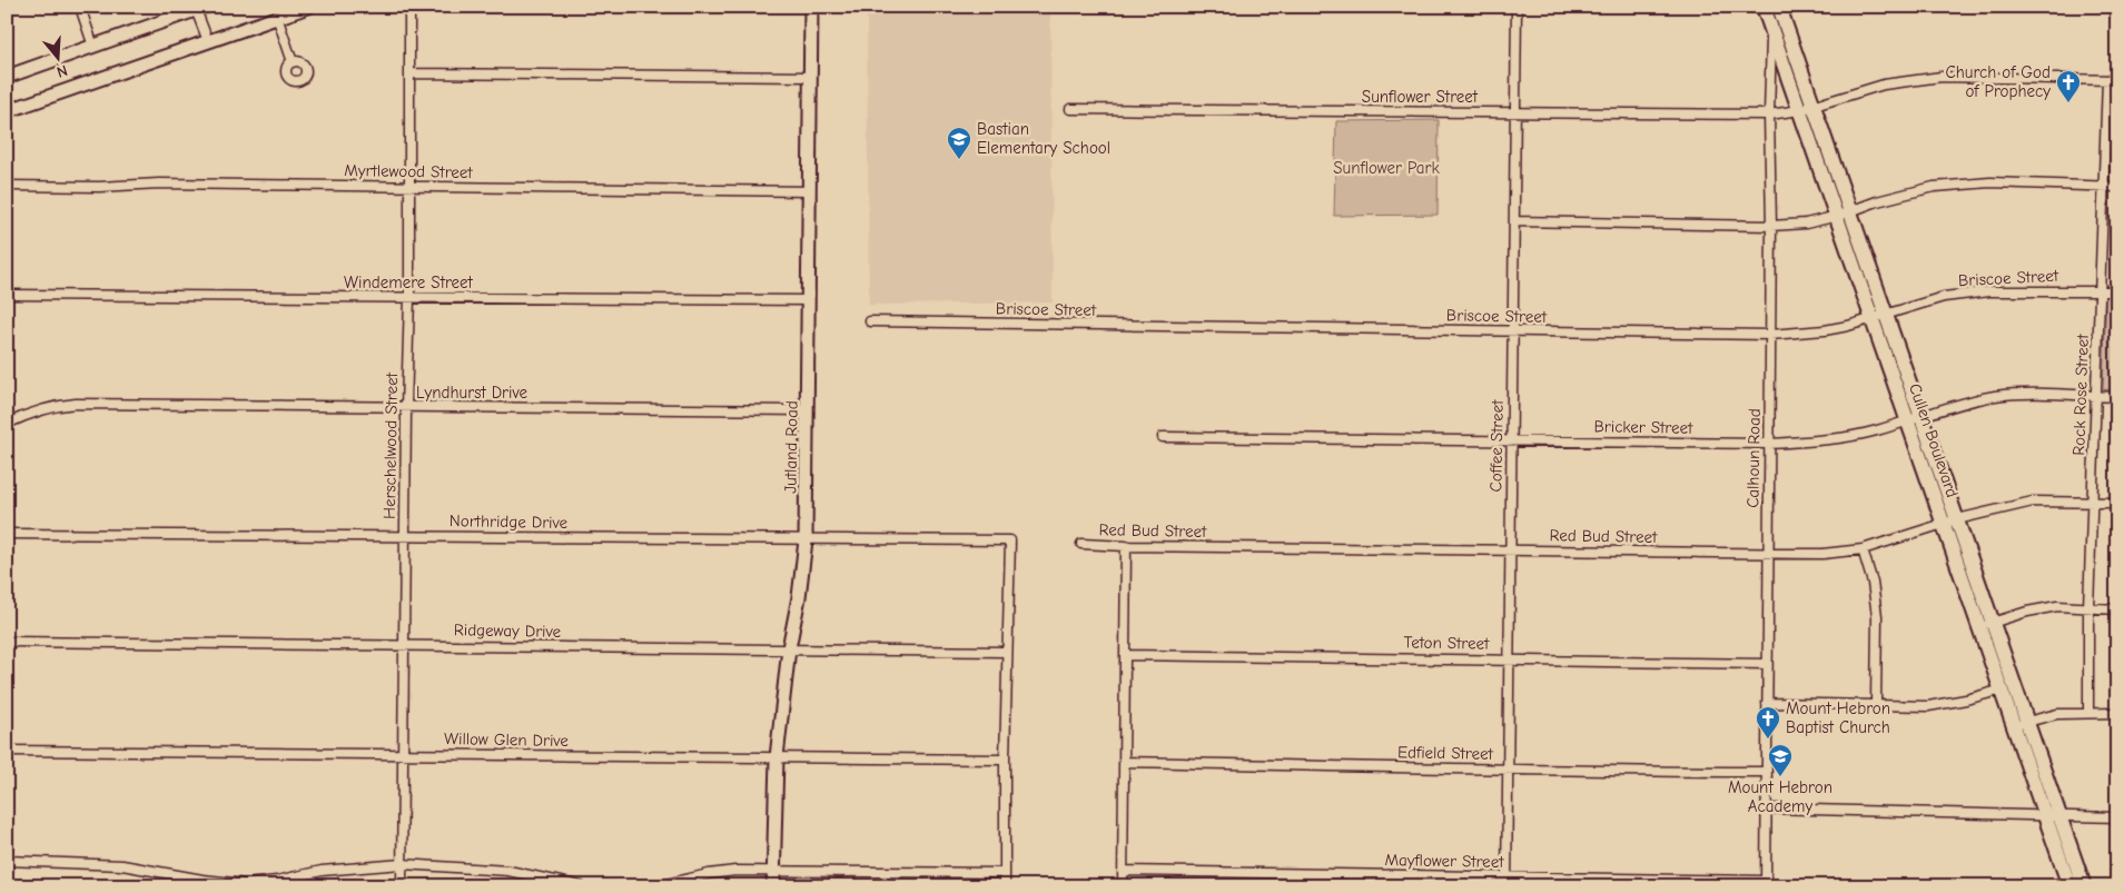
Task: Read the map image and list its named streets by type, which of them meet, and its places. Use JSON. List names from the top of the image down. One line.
{"streets":{"main road":["Cullen Boulevard"],"street":["Sunflower Street","Myrtlewood Street","Briscoe Street","Windemere Street","Lyndhurst Drive","Rock Rose Street","Bricker Street","Herschelwood Street","Coffee Street","Jutland Road","Calhoun Road","Northridge Drive","Red Bud Street","Ridgeway Drive","Teton Street","Willow Glen Drive","Edfield Street","Mayflower Street"]},"crossings":[["Sunflower Street","Cullen Boulevard"],["Sunflower Street","Coffee Street"],["Sunflower Street","Calhoun Road"],["Myrtlewood Street","Herschelwood Street"],["Myrtlewood Street","Jutland Road"],["Briscoe Street","Rock Rose Street"],["Briscoe Street","Cullen Boulevard"],["Briscoe Street","Coffee Street"],["Briscoe Street","Calhoun Road"],["Windemere Street","Herschelwood Street"],["Windemere Street","Jutland Road"],["Lyndhurst Drive","Herschelwood Street"],["Lyndhurst Drive","Jutland Road"],["Rock Rose Street","Bricker Street"],["Rock Rose Street","Red Bud Street"],["Bricker Street","Cullen Boulevard"],["Bricker Street","Coffee Street"],["Bricker Street","Calhoun Road"],["Cullen Boulevard","Calhoun Road"],["Cullen Boulevard","Red Bud Street"],["Herschelwood Street","Northridge Drive"],["Herschelwood Street","Ridgeway Drive"],["Herschelwood Street","Willow Glen Drive"],["Coffee Street","Red Bud Street"],["Coffee Street","Teton Street"],["Coffee Street","Edfield Street"],["Coffee Street","Mayflower Street"],["Jutland Road","Northridge Drive"],["Jutland Road","Ridgeway Drive"],["Jutland Road","Willow Glen Drive"],["Calhoun Road","Red Bud Street"],["Calhoun Road","Teton Street"],["Calhoun Road","Edfield Street"],["Calhoun Road","Mayflower Street"],["Northridge Drive","Ridgeway Drive"]],"parks":["Sunflower Park"],"places":{"church":["Church of God of Prophecy","Mount Hebron Baptist Church"],"school or university":["Bastian Elementary School","Mount Hebron Academy"]},"north":"bottom"}
